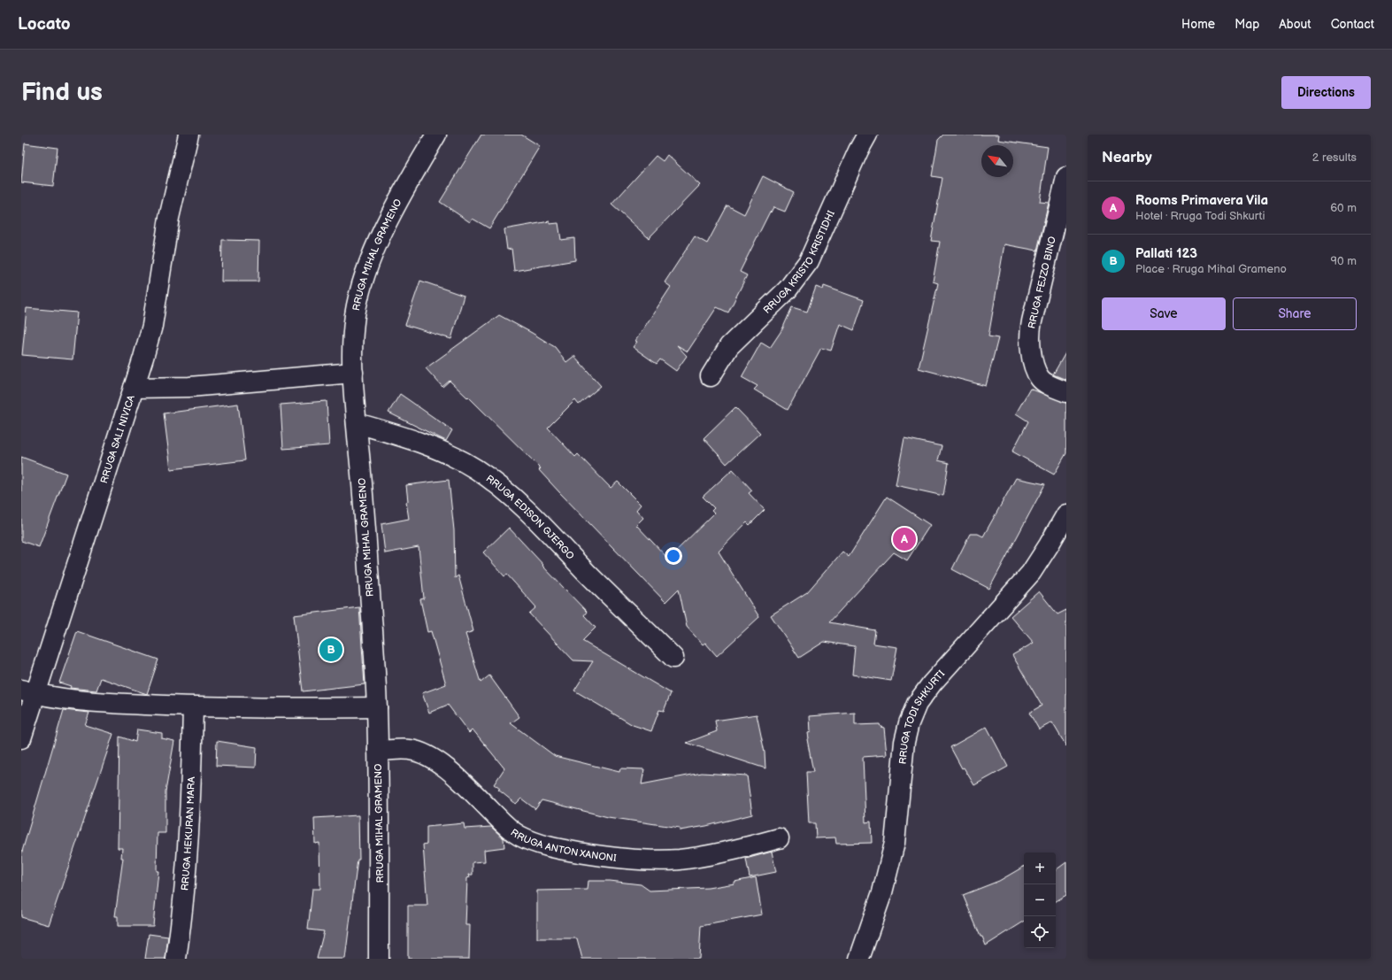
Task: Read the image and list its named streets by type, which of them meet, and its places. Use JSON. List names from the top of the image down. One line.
{"streets":{"street":["RRUGA MIHAL GRAMENO","RRUGA KRISTO KRISTIDHI","RRUGA FEJZO BINO","RRUGA SALI NIVICA","RRUGA EDISON GJERGO","RRUGA TODI SHKURTI","RRUGA HEKURAN MARA","RRUGA ANTON XANONI"]},"crossings":[["RRUGA MIHAL GRAMENO","RRUGA EDISON GJERGO"],["RRUGA MIHAL GRAMENO","RRUGA ANTON XANONI"]],"north":"top left","page":{"header":"Locato","nav":["Home","Map","About","Contact"],"buttons":["Directions",["Save","Share"]],"title":"Find us","heading":["Nearby","2 results"],"list":[{"mark":"A","name":"Rooms Primavera Vila","note":"Hotel · Rruga Todi Shkurti","value":"60 m"},{"mark":"B","name":"Pallati 123","note":"Place · Rruga Mihal Grameno","value":"90 m"}],"pins":["A","B"],"map_buttons":["+","−"]}}
